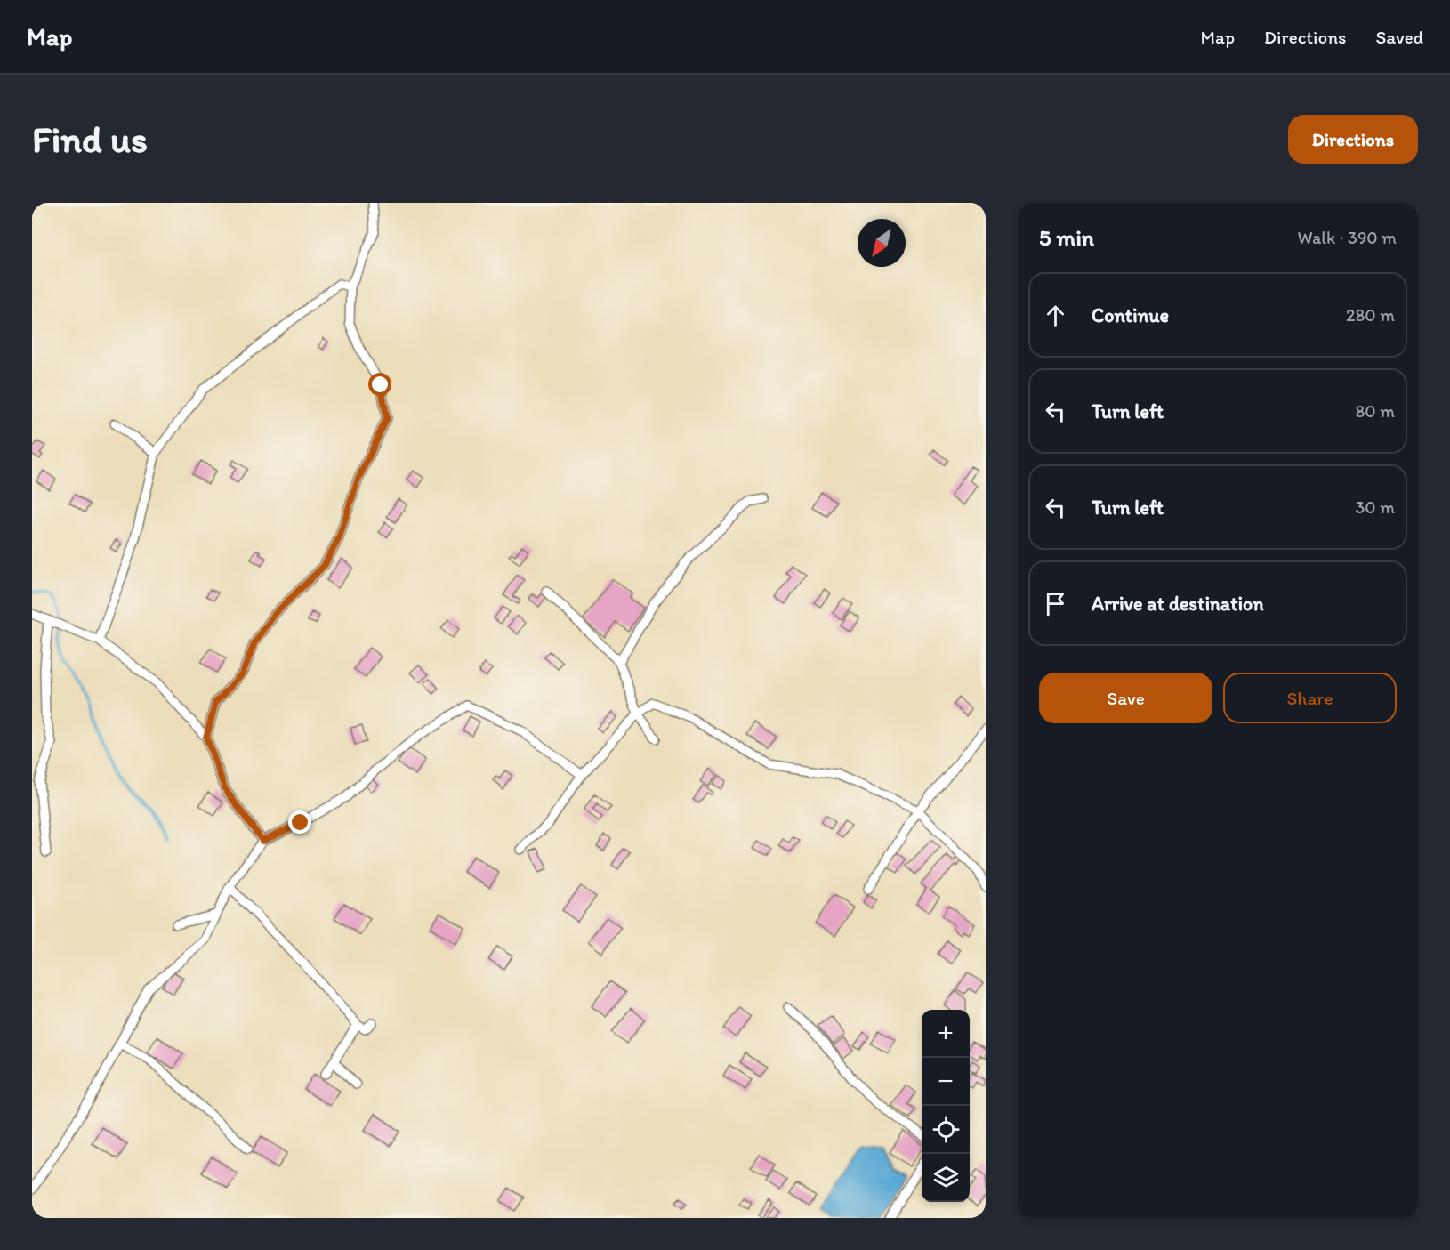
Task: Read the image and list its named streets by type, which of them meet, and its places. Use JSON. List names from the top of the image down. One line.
{"north":"bottom left","page":{"header":"Map","nav":["Map","Directions","Saved"],"buttons":["Directions",["Save","Share"]],"title":"Find us","heading":["5 min","Walk · 390 m"],"list":[["Continue","280 m"],["Turn left","80 m"],["Turn left","30 m"],"Arrive at destination"],"map_buttons":["+","−"]}}
